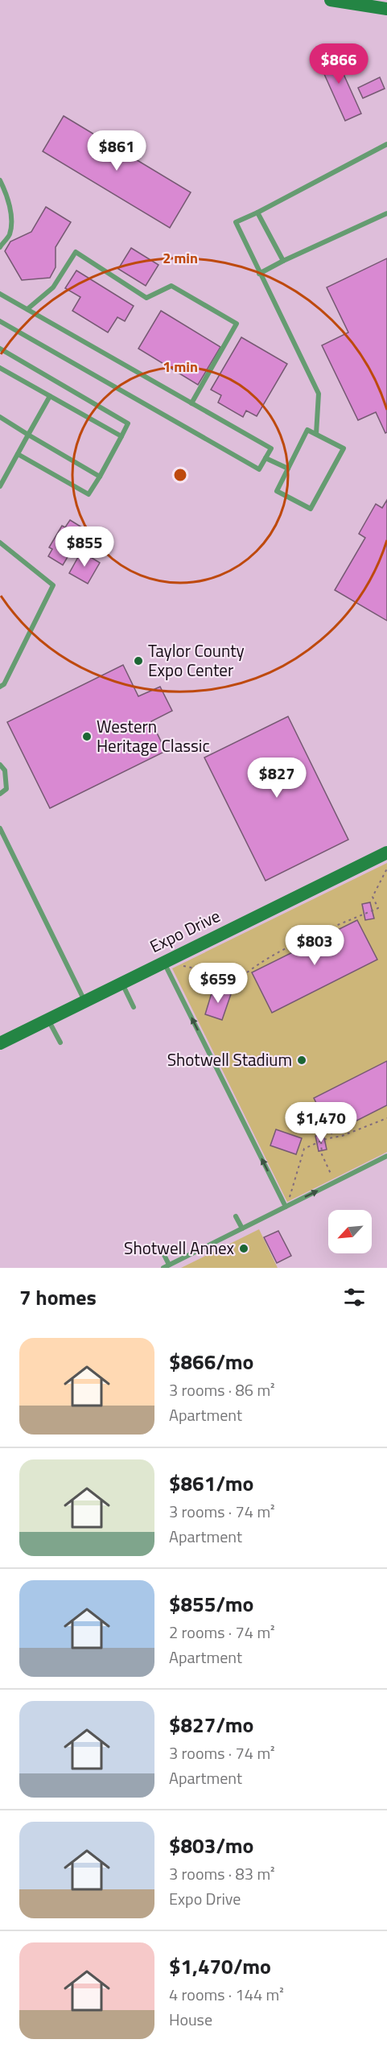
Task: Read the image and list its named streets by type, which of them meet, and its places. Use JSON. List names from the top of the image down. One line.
{"streets":{"street":["Expo Drive"]},"places":["Taylor County Expo Center","Western Heritage Classic","Shotwell Stadium","Shotwell Annex"],"north":"bottom left","page":{"price":["$866","$861","$855","$827","$803","$659","$1,470"],"heading":"7 homes","list":[{"name":"$866/mo","note":"3 rooms · 86 m² · Apartment"},{"name":"$861/mo","note":"3 rooms · 74 m² · Apartment"},{"name":"$855/mo","note":"2 rooms · 74 m² · Apartment"},{"name":"$827/mo","note":"3 rooms · 74 m² · Apartment"},{"name":"$803/mo","note":"3 rooms · 83 m² · Expo Drive"},{"name":"$1,470/mo","note":"4 rooms · 144 m² · House"}]},"rings":["2 min","1 min"]}
